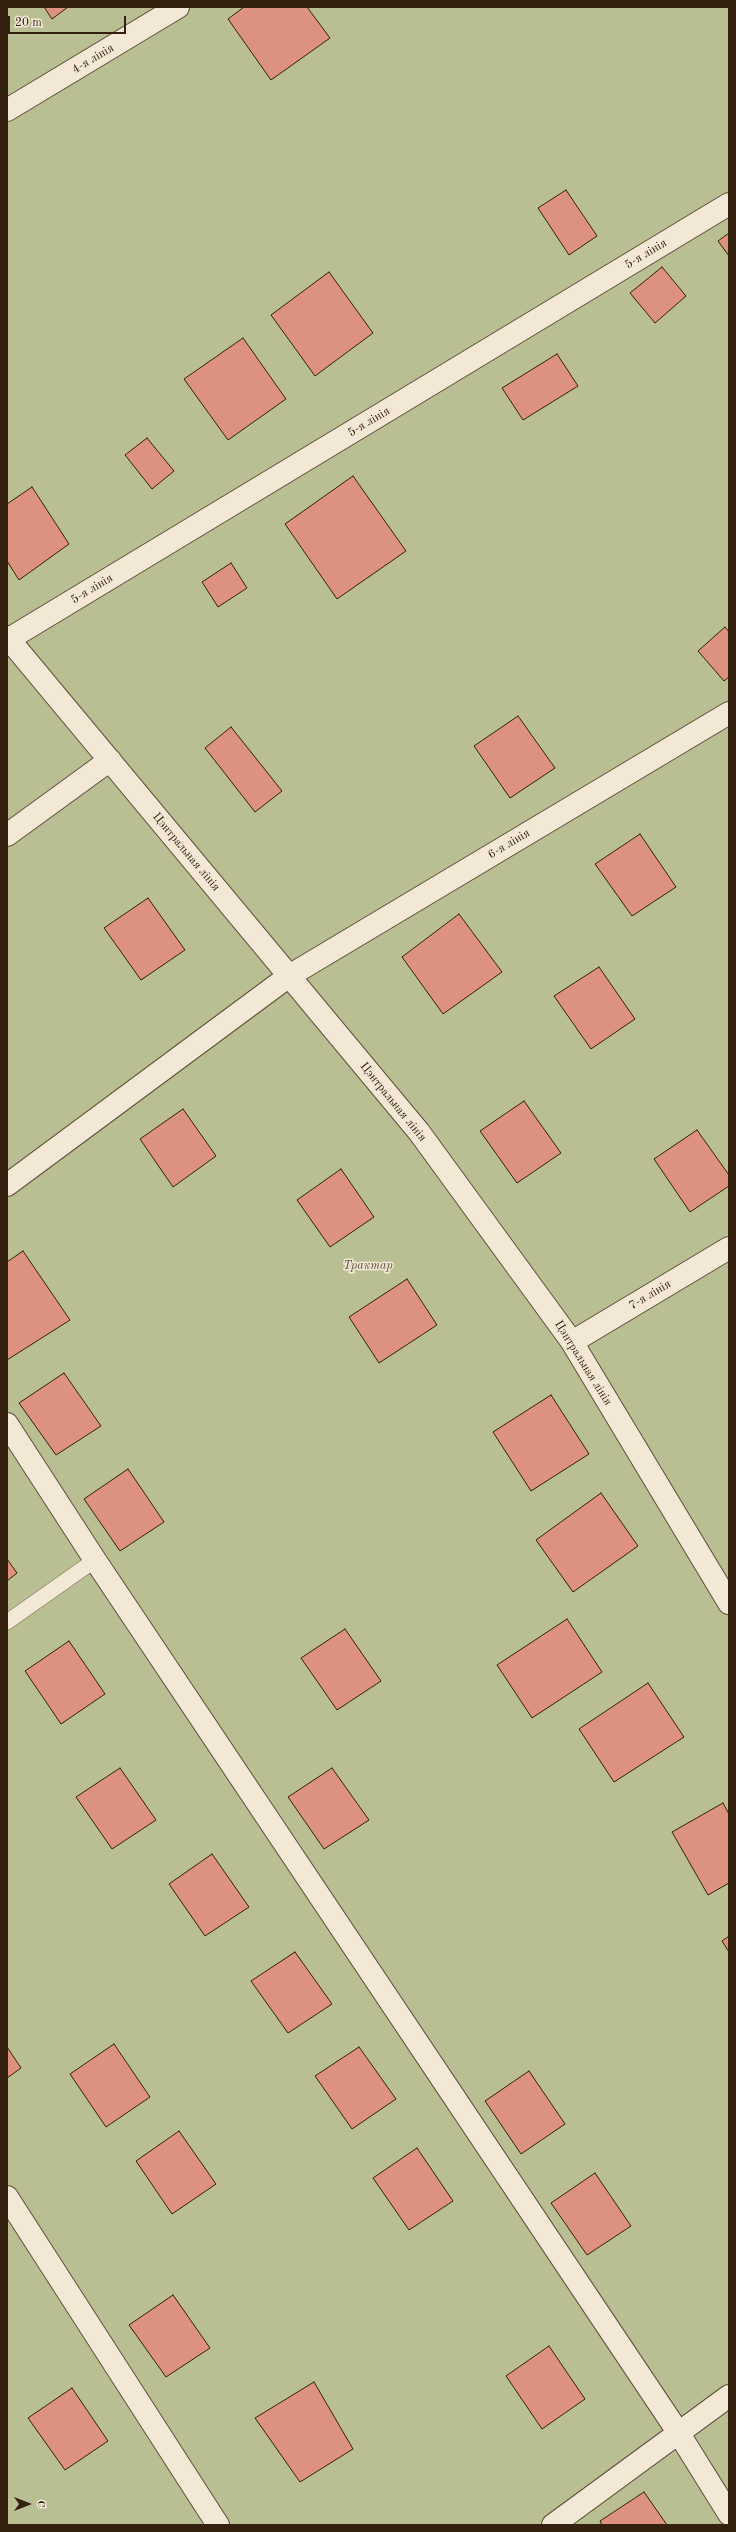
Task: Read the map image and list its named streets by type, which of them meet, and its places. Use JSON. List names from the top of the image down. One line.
{"streets":{"street":["4-я лінія","5-я лінія","6-я лінія","Цэнтральная лінія","7-я лінія"]},"crossings":[["5-я лінія","Цэнтральная лінія"],["6-я лінія","Цэнтральная лінія"],["Цэнтральная лінія","7-я лінія"]],"parks":["Трактар"],"scale_bar":"20 m","north":"right"}
